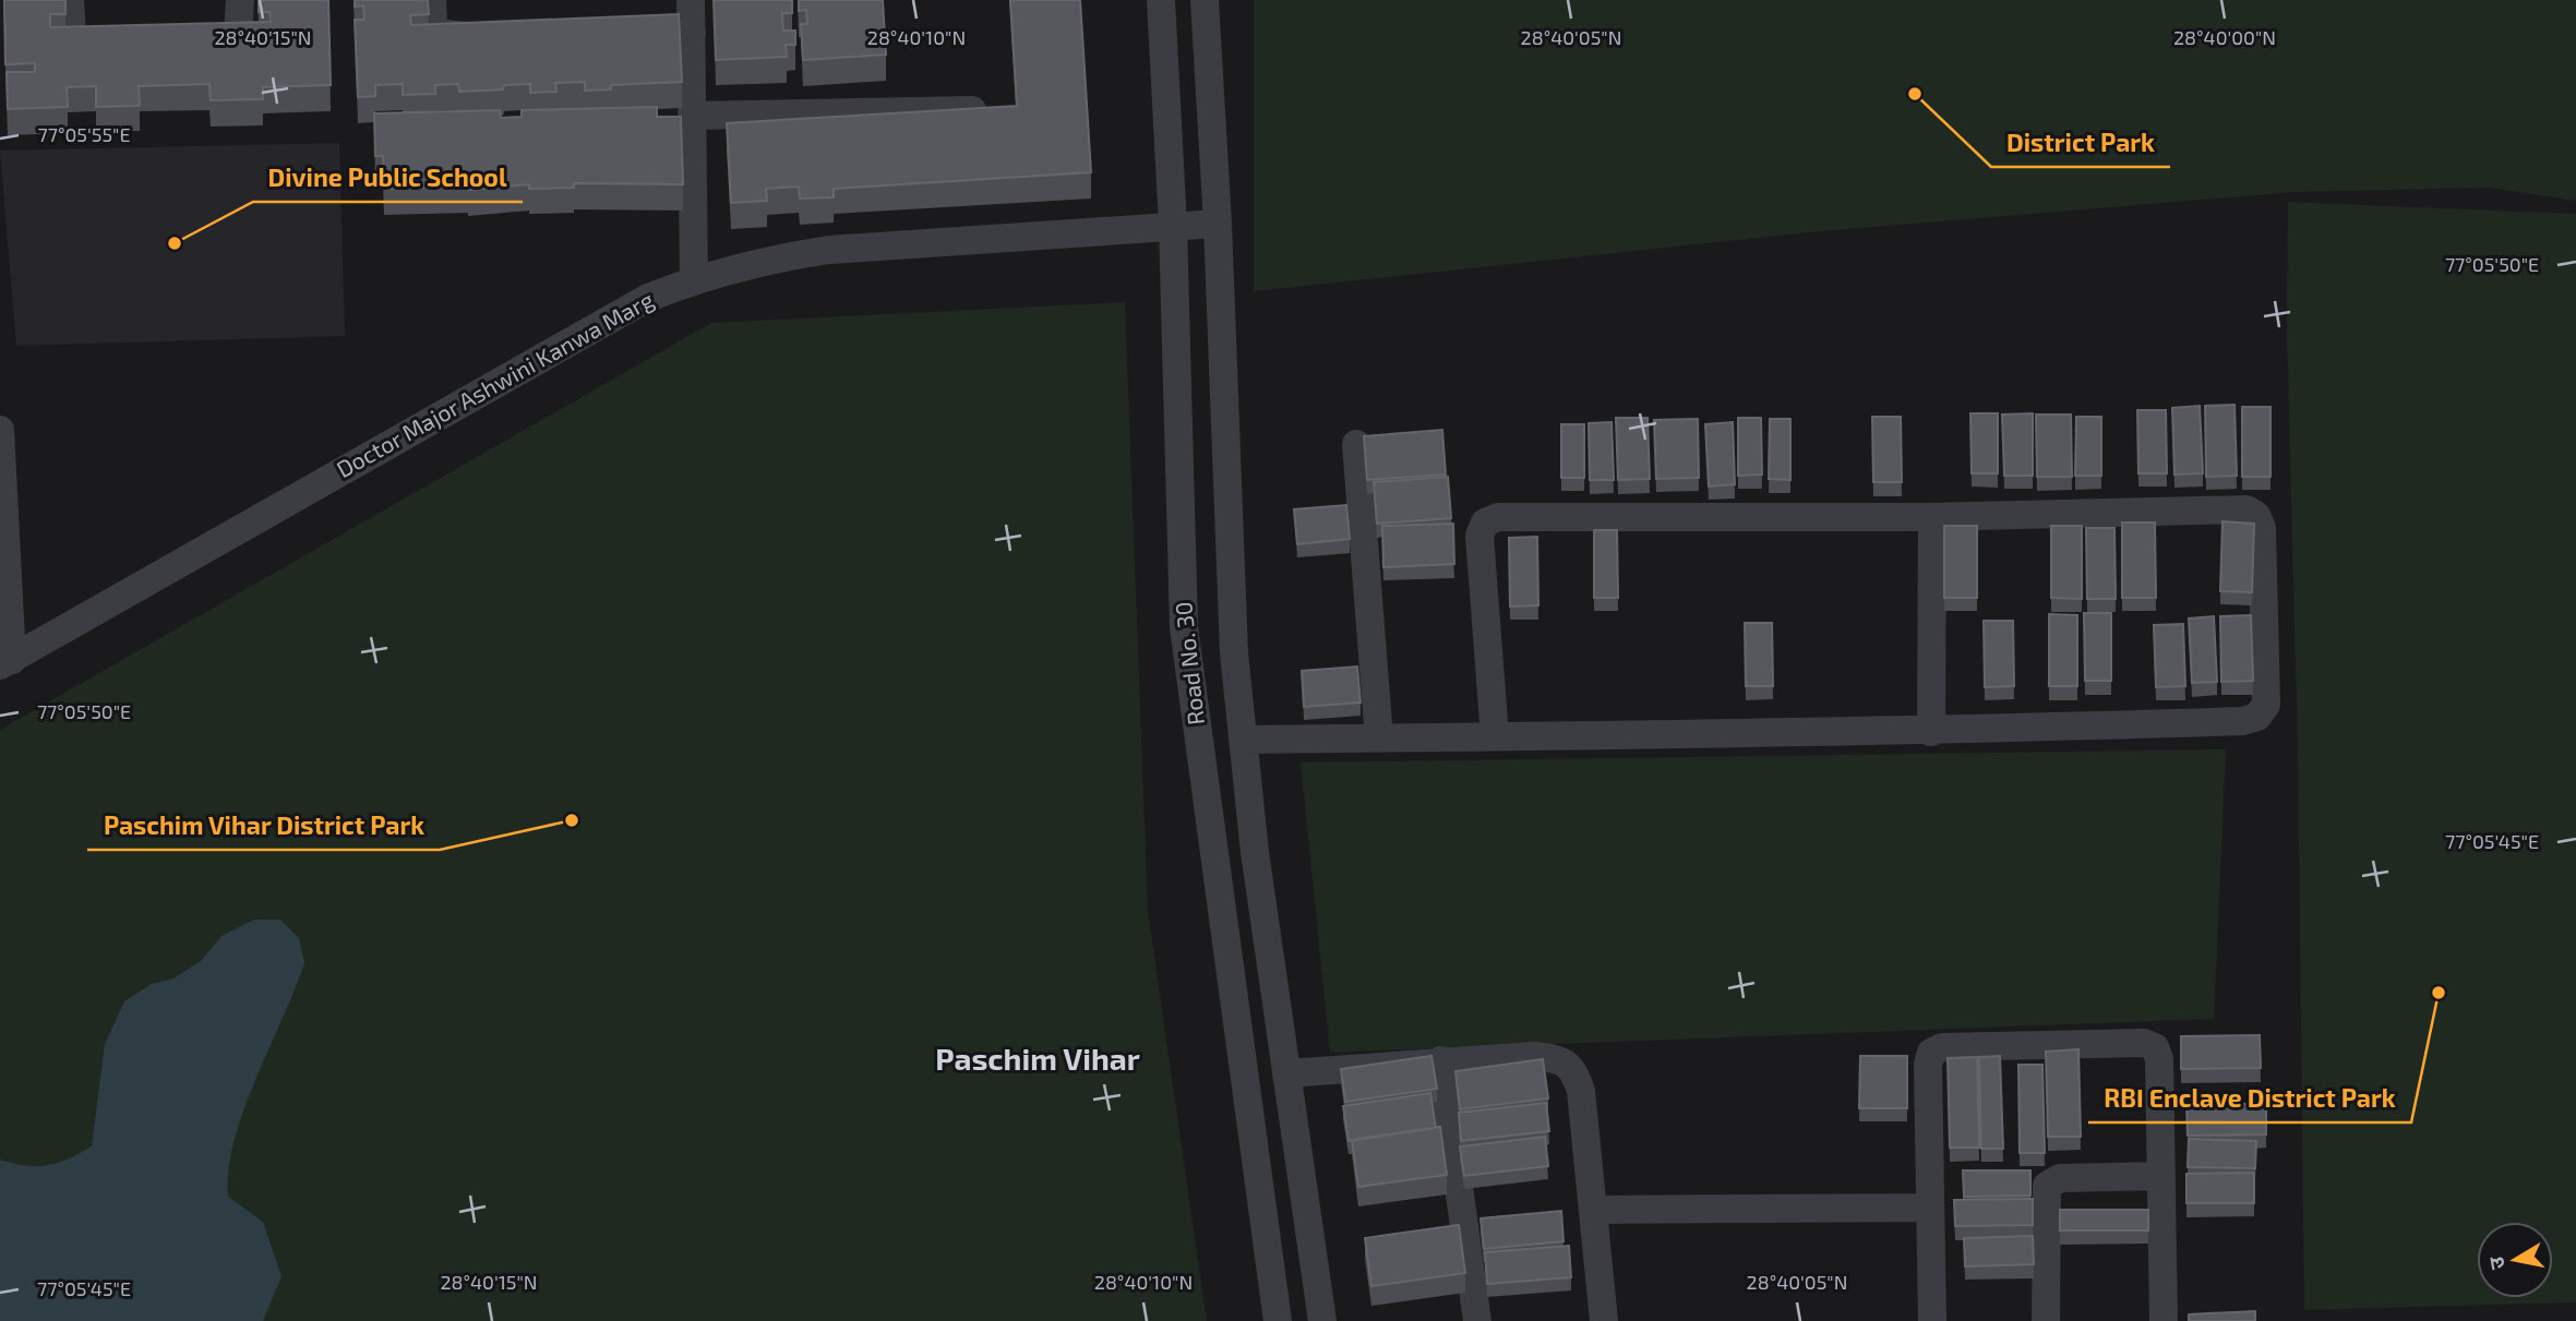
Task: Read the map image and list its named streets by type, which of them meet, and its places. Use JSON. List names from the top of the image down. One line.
{"streets":{"street":["Doctor Major Ashwini Kanwa Marg","Road No. 30"]},"crossings":[["Doctor Major Ashwini Kanwa Marg","Road No. 30"]],"districts":["Paschim Vihar"],"places":["District Park","Divine Public School","Paschim Vihar District Park","RBI Enclave District Park"],"north":"left","coordinates":["28°40'15\"N","28°40'10\"N","28°40'05\"N","28°40'00\"N","77°05'55\"E","77°05'50\"E","77°05'45\"E"]}
